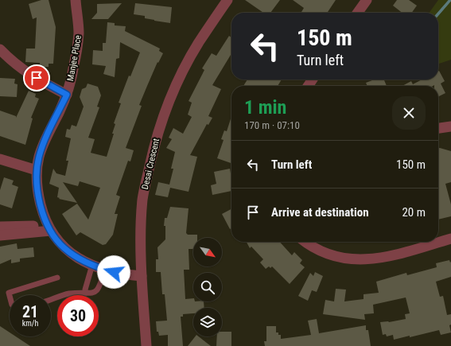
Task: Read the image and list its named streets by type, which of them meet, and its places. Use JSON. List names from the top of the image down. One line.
{"streets":{"street":["Manjee Place","Desai Crescent"]},"crossings":[["Manjee Place","Desai Crescent"]],"north":"bottom right","page":{"turn":["150 m","Turn left"],"heading":["1 min","170 m · 07:10"],"list":[{"name":"Turn left","value":"150 m"},{"name":"Arrive at destination","value":"20 m"}],"speed":"21 km/h","limit":"30"}}
